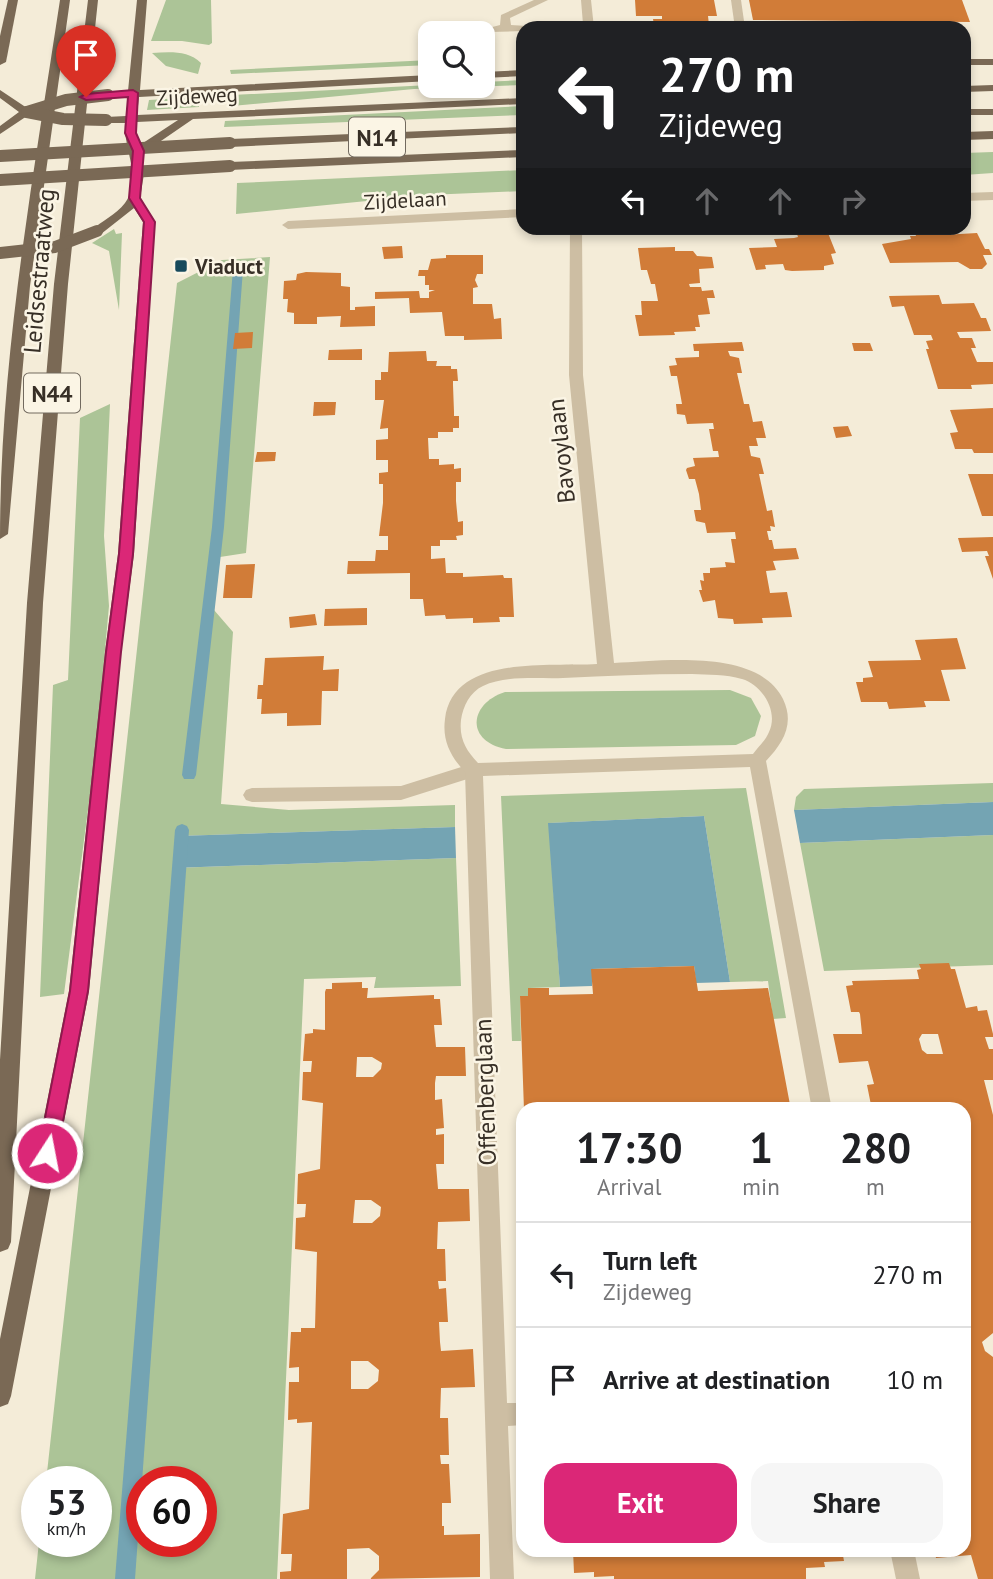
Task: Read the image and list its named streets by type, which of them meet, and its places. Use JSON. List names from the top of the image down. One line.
{"streets":{"main road":["Zijdeweg","N14","Leidsestraatweg","N44"],"street":["Zijdelaan","Bavoylaan","Offenberglaan"]},"crossings":[["Zijdeweg","N14"]],"places":{"transit":["Viaduct"]},"page":{"turn":["270 m","Zijdeweg"],"eta":["17:30","Arrival","1","min","280","m"],"list":[{"name":"Turn left","note":"Zijdeweg","value":"270 m"},{"name":"Arrive at destination","value":"10 m"}],"buttons":["Exit","Share"],"speed":"53 km/h","limit":"60"}}
